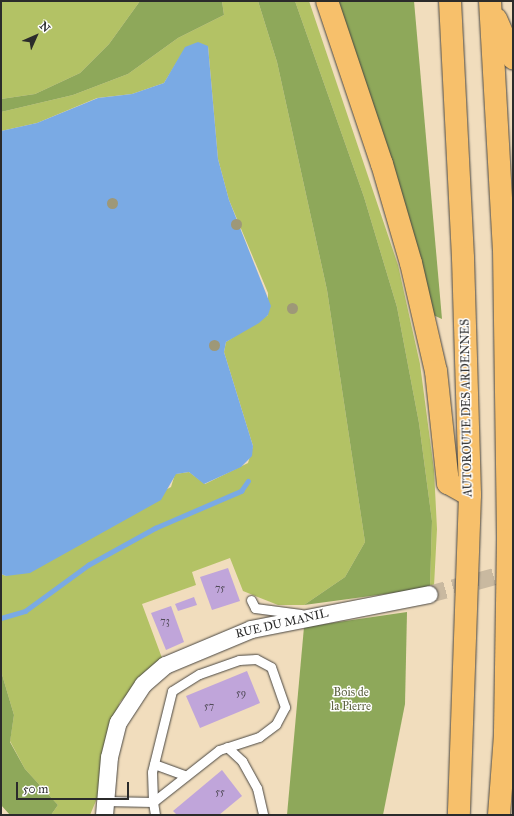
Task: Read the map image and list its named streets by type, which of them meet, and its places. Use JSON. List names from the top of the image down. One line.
{"streets":{"highway":["AUTOROUTE DES ARDENNES"],"street":["RUE DU MANIL"]},"parks":["Bois de la Pierre"],"house_numbers":["75","73","59","57","55"],"scale_bar":"50 m","north":"top right"}
